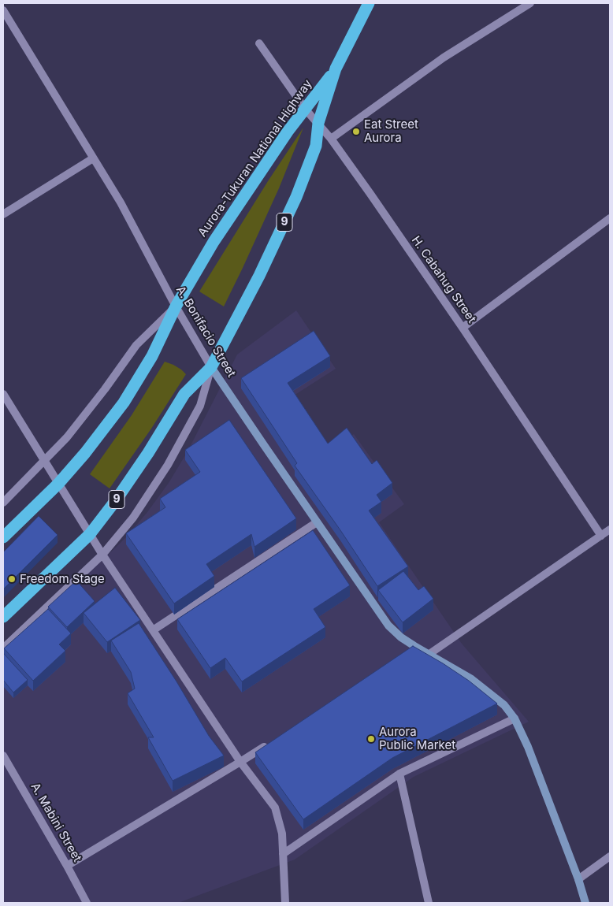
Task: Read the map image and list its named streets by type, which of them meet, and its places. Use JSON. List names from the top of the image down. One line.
{"streets":{"highway":["Aurora-Tukuran National Highway","9"],"street":["H. Cabahug Street","A. Bonifacio Street","A. Mabini Street"]},"crossings":[["Aurora-Tukuran National Highway","H. Cabahug Street"],["Aurora-Tukuran National Highway","A. Bonifacio Street"]],"places":["Eat Street Aurora","Freedom Stage","Aurora Public Market"]}
